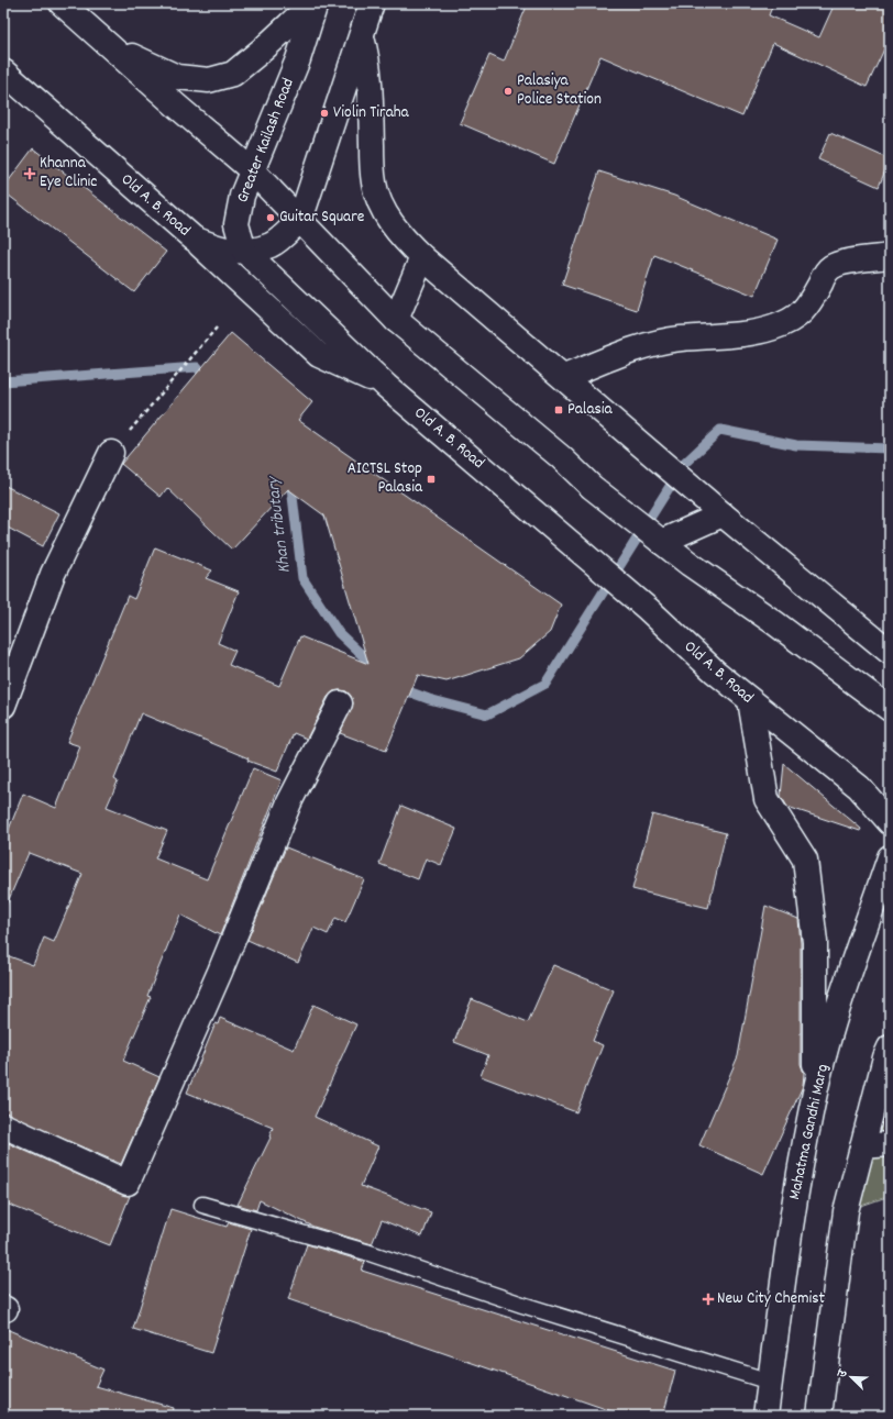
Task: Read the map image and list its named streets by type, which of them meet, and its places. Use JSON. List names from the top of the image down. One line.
{"streets":{"main road":["Greater Kailash Road","Old A. B. Road","Mahatma Gandhi Marg"]},"crossings":[["Greater Kailash Road","Old A. B. Road"]],"water":["Khan tributary"],"places":{"other":["Palasiya Police Station","Violin Tiraha","Guitar Square"],"health":["Khanna Eye Clinic","New City Chemist"],"transit":["Palasia","AICTSL Stop Palasia"]},"north":"top left"}
